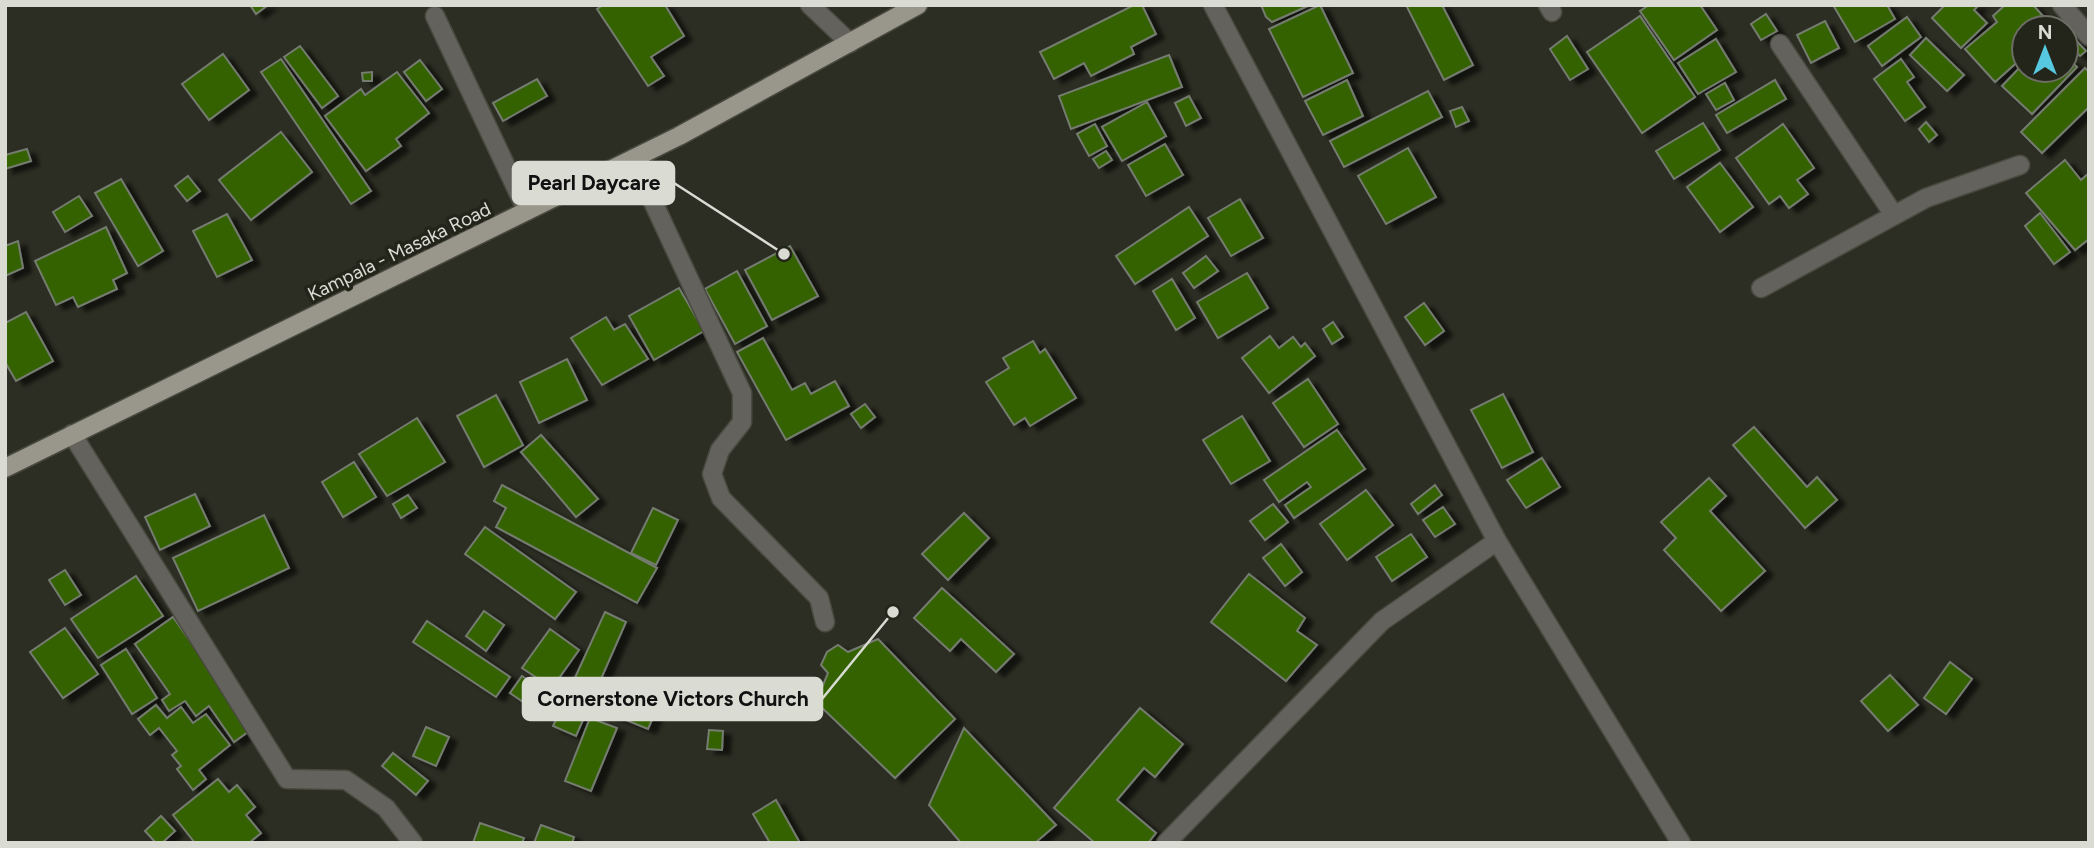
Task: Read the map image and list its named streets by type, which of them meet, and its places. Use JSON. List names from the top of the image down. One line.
{"streets":{"main road":["Kampala - Masaka Road"]},"places":["Pearl Daycare","Cornerstone Victors Church"],"north":"top"}
